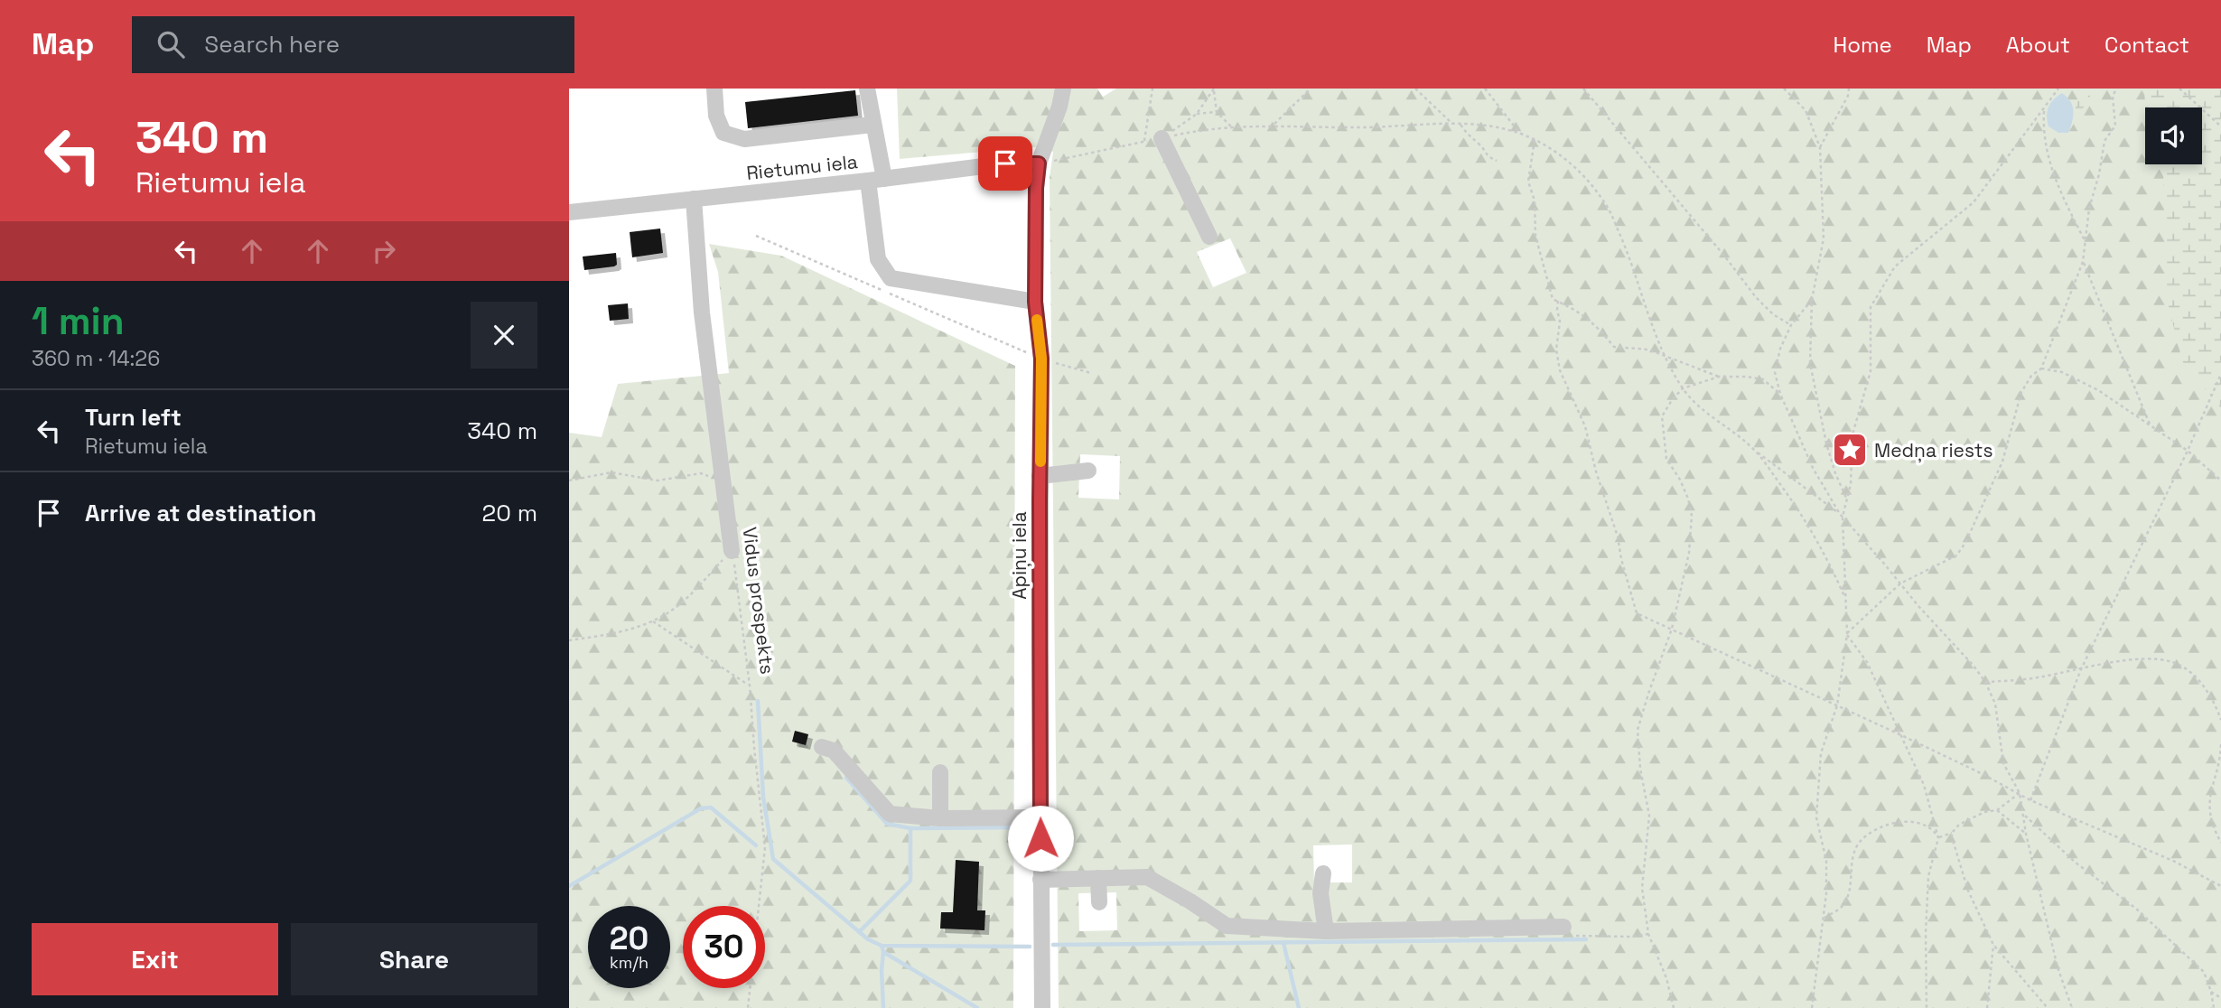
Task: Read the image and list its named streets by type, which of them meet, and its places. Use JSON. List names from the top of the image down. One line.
{"streets":{"street":["Rietumu iela","Apiņu iela","Vidus prospekts"]},"crossings":[["Rietumu iela","Apiņu iela"],["Rietumu iela","Vidus prospekts"]],"places":{"place":["Medņa riests"]},"page":{"header":"Map","search":"Search here","nav":["Home","Map","About","Contact"],"turn":["340 m","Rietumu iela"],"heading":["1 min","360 m · 14:26"],"list":[{"name":"Turn left","note":"Rietumu iela","value":"340 m"},{"name":"Arrive at destination","value":"20 m"}],"speed":"20 km/h","limit":"30","buttons":["Exit","Share"]}}
